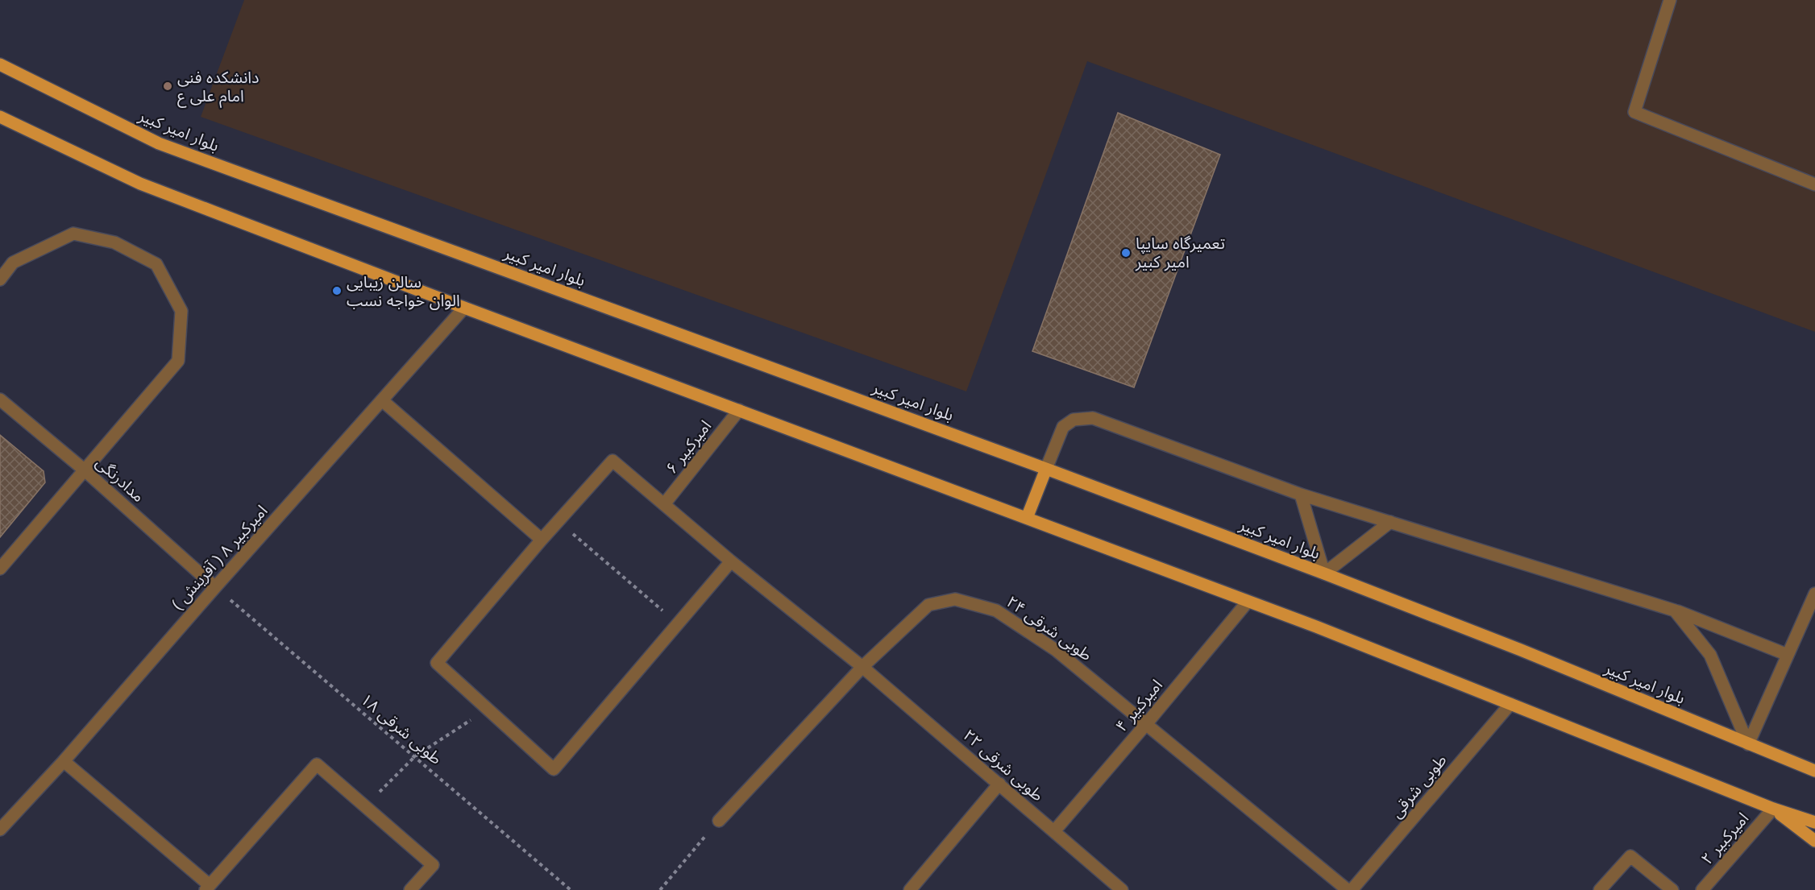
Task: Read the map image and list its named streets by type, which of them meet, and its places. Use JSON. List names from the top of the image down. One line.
{"streets":{"main road":["بلوار امیر کبیر"],"street":["امیرکبیر ۶","مدادرنگی","امیرکبیر ۸ ( آفرینش )","طوبی شرقی ۲۴","امیرکبیر ۴","طوبی شرقی ۲۲","طوبی شرقی","امیرکبیر ۲"],"path":["طوبی شرقی ۱۸"]},"crossings":[["امیرکبیر ۶","طوبی شرقی ۲۲"],["مدادرنگی","امیرکبیر ۸ ( آفرینش )"],["مدادرنگی","طوبی شرقی ۱۸"],["امیرکبیر ۸ ( آفرینش )","طوبی شرقی ۱۸"],["طوبی شرقی ۲۴","امیرکبیر ۴"],["طوبی شرقی ۲۴","طوبی شرقی ۲۲"],["امیرکبیر ۴","طوبی شرقی ۲۲"]],"places":["دانشکده فنی امام علی ع","تعمیرگاه سایپا امیر کبیر","سالن زیبایی الوان خواجه نسب"]}
